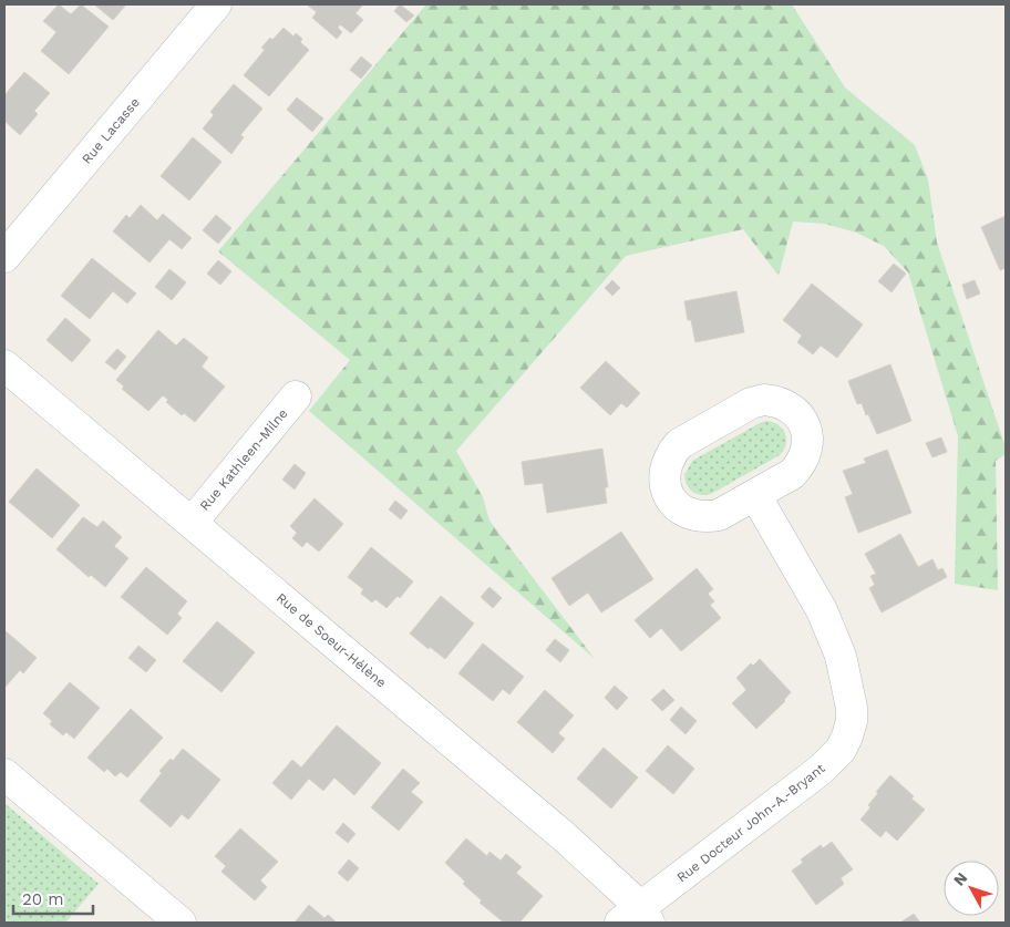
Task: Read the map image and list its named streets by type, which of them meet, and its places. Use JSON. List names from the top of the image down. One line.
{"streets":{"street":["Rue Lacasse","Rue Kathleen-Milne","Rue de Soeur-Hélène","Rue Docteur John-A.-Bryant"]},"crossings":[["Rue Kathleen-Milne","Rue de Soeur-Hélène"],["Rue de Soeur-Hélène","Rue Docteur John-A.-Bryant"]],"scale_bar":"20 m","north":"top left"}
